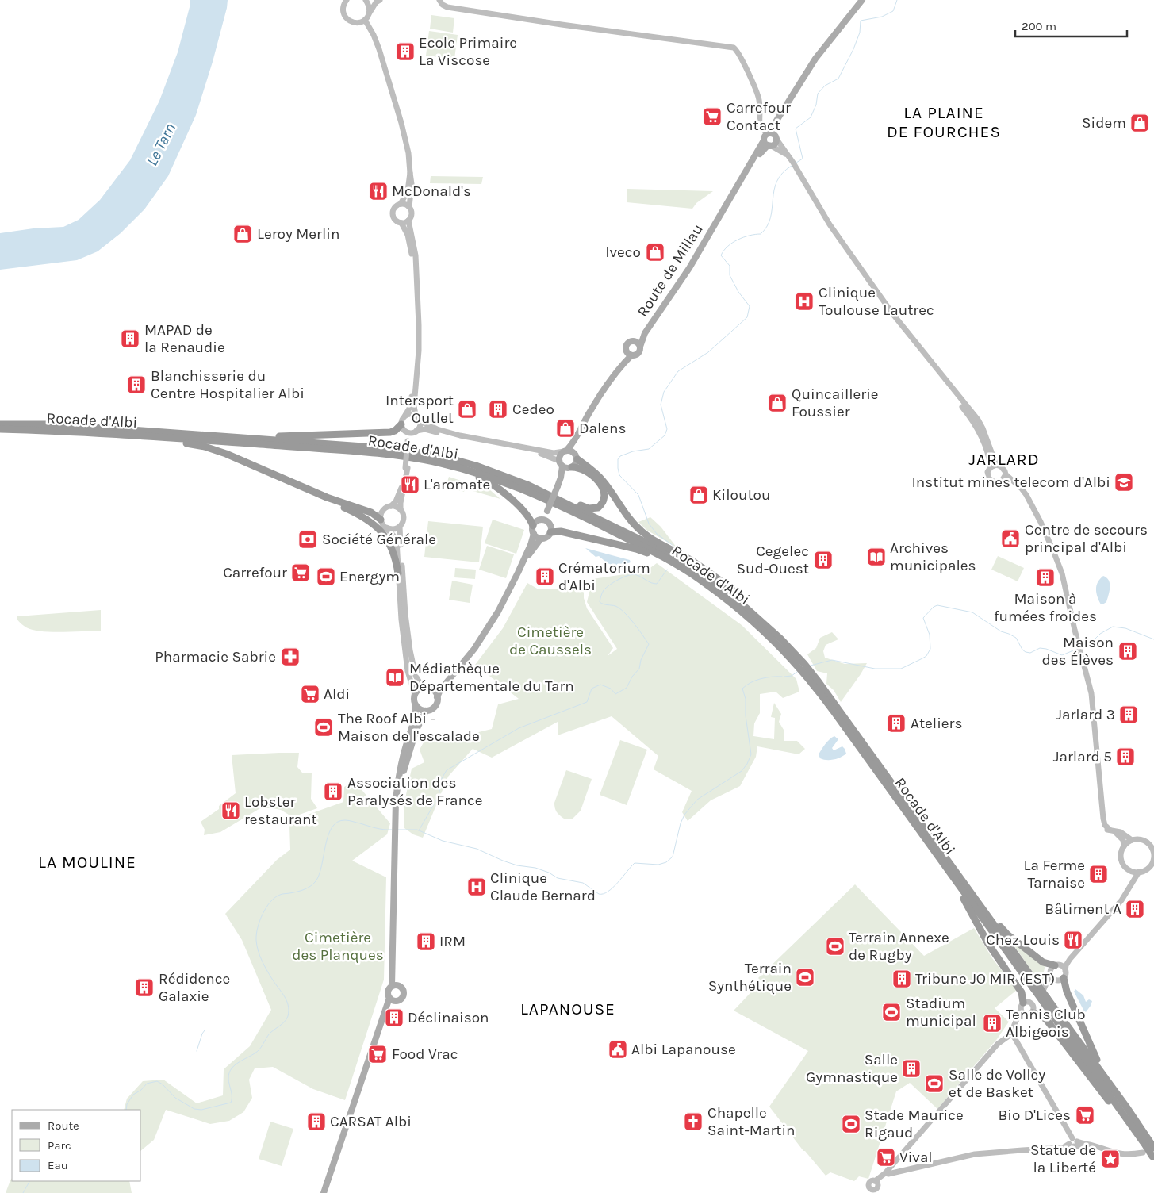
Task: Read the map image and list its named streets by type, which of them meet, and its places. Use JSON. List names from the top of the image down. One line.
{"streets":{"highway":["Rocade d'Albi"],"main road":["Route de Millau"]},"districts":["LA PLAINE DE FOURCHES","JARLARD","LA MOULINE","LAPANOUSE"],"water":["Le Tarn"],"parks":["Cimetière de Caussels","Cimetière des Planques"],"places":{"building":["Ecole Primaire La Viscose","MAPAD de la Renaudie","Blanchisserie du Centre Hospitalier Albi","Cedeo","Cegelec Sud-Ouest","Crématorium d'Albi","Maison à fumées froides","Maison des Élèves","Jarlard 3","Ateliers","Jarlard 5","Association des Paralysés de France","La Ferme Tarnaise","Bâtiment A","IRM","Tribune JO MIR (EST)","Rédidence Galaxie","Déclinaison","Tennis Club Albigeois","Salle Gymnastique","CARSAT Albi"],"supermarket":["Carrefour Contact","Carrefour","Aldi","Food Vrac","Bio D'Lices","Vival"],"shop":["Sidem","Leroy Merlin","Iveco","Quincaillerie Foussier","Intersport Outlet","Dalens","Kiloutou"],"restaurant":["McDonald's","L'aromate","Lobster restaurant","Chez Louis"],"hospital":["Clinique Toulouse Lautrec","Clinique Claude Bernard"],"school or university":["Institut mines telecom d'Albi"],"public building":["Centre de secours principal d'Albi","Albi Lapanouse"],"bank":["Société Générale"],"library":["Archives municipales","Médiathèque Départementale du Tarn"],"sports":["Energym","The Roof Albi - Maison de l'escalade","Terrain Annexe de Rugby","Terrain Synthétique","Stadium municipal","Salle de Volley et de Basket","Stade Maurice Rigaud"],"pharmacy":["Pharmacie Sabrie"],"church":["Chapelle Saint-Martin"],"place":["Statue de la Liberté"]},"legend":["Route","Parc","Eau"],"scale_bar":"200 m"}
